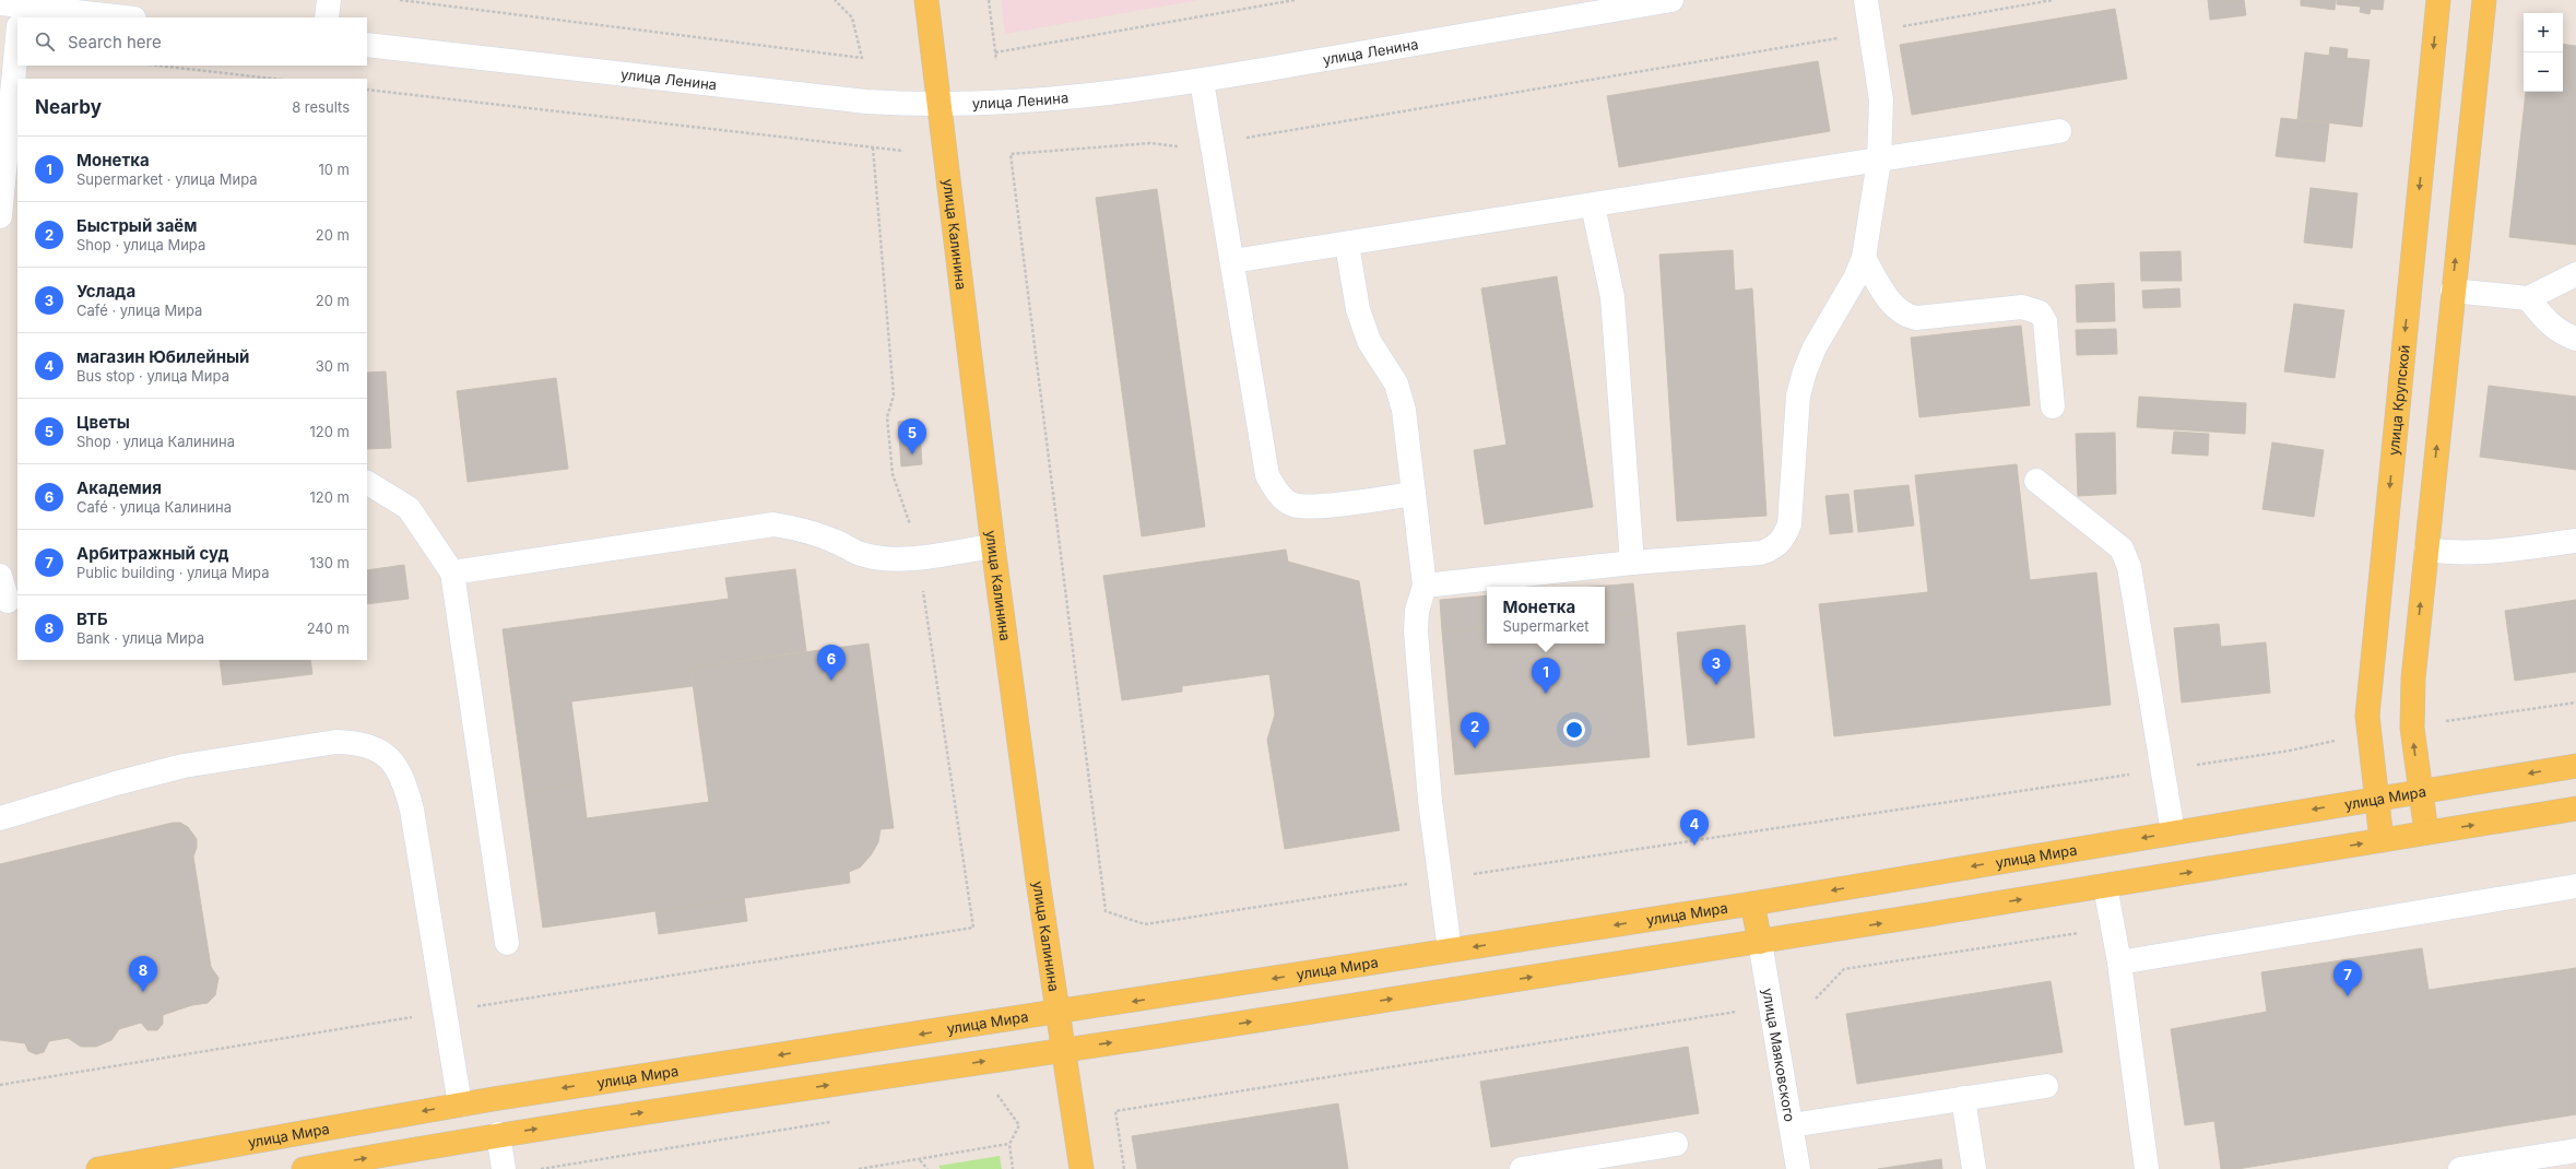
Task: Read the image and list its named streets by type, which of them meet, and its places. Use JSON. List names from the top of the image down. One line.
{"streets":{"main road":["улица Калинина","улица Крупской","улица Мира"],"street":["улица Ленина","улица Маяковского"]},"crossings":[["улица Ленина","улица Калинина"],["улица Калинина","улица Мира"],["улица Крупской","улица Мира"]],"page":{"map_buttons":["+","−"],"search":"Search here","heading":["Nearby","8 results"],"list":[{"mark":"1","name":"Монетка","note":"Supermarket · улица Мира","value":"10 m"},{"mark":"2","name":"Быстрый заём","note":"Shop · улица Мира","value":"20 m"},{"mark":"3","name":"Услада","note":"Café · улица Мира","value":"20 m"},{"mark":"4","name":"магазин Юбилейный","note":"Bus stop · улица Мира","value":"30 m"},{"mark":"5","name":"Цветы","note":"Shop · улица Калинина","value":"120 m"},{"mark":"6","name":"Академия","note":"Café · улица Калинина","value":"120 m"},{"mark":"7","name":"Арбитражный суд","note":"Public building · улица Мира","value":"130 m"},{"mark":"8","name":"ВТБ","note":"Bank · улица Мира","value":"240 m"}],"pins":["5","6","3","1","2","4","8","7"],"popup":["Монетка","Supermarket"]}}
